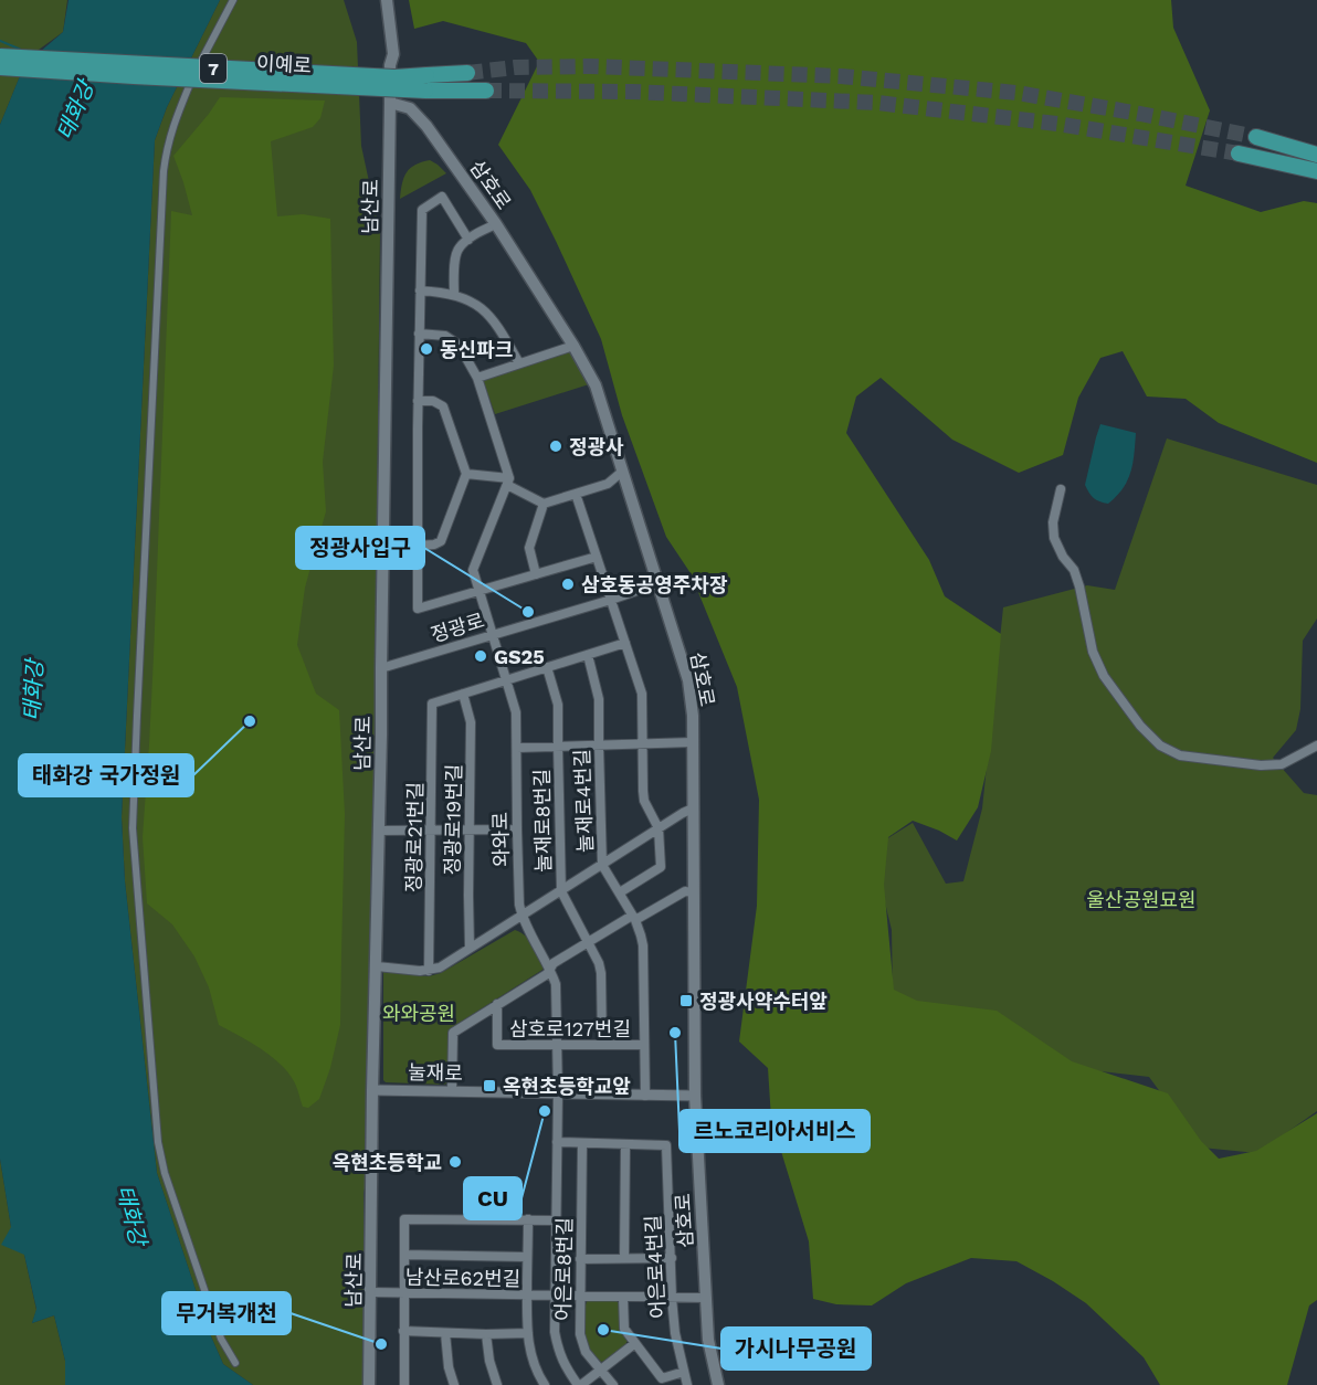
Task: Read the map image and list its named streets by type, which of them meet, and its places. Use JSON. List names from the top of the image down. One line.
{"streets":{"highway":["이예로","7"],"main road":["삼호로","남산로"],"street":["정광로","눌재로4번길","정광로19번길","눌재로8번길","정광로21번길","와와로","삼호로127번길","눌재로","어은로4번길","어은로8번길","남산로62번길"]},"crossings":[["삼호로","남산로"],["삼호로","정광로"],["삼호로","눌재로"],["삼호로","남산로62번길"],["남산로","정광로"],["남산로","눌재로"],["남산로","남산로62번길"],["정광로","와와로"],["눌재로4번길","삼호로127번길"],["눌재로4번길","눌재로"],["정광로19번길","정광로21번길"],["눌재로8번길","삼호로127번길"],["와와로","삼호로127번길"],["와와로","눌재로"],["와와로","남산로62번길"],["어은로4번길","남산로62번길"],["어은로8번길","남산로62번길"]],"water":["태화강"],"parks":["울산공원묘원","와와공원"],"places":{"other":["동신파크","정광사","삼호동공영주차장","정광사입구","GS25","태화강 국가정원","르노코리아서비스","CU","옥현초등학교","가시나무공원","무거복개천"],"transit":["정광사약수터앞","옥현초등학교앞"]}}
